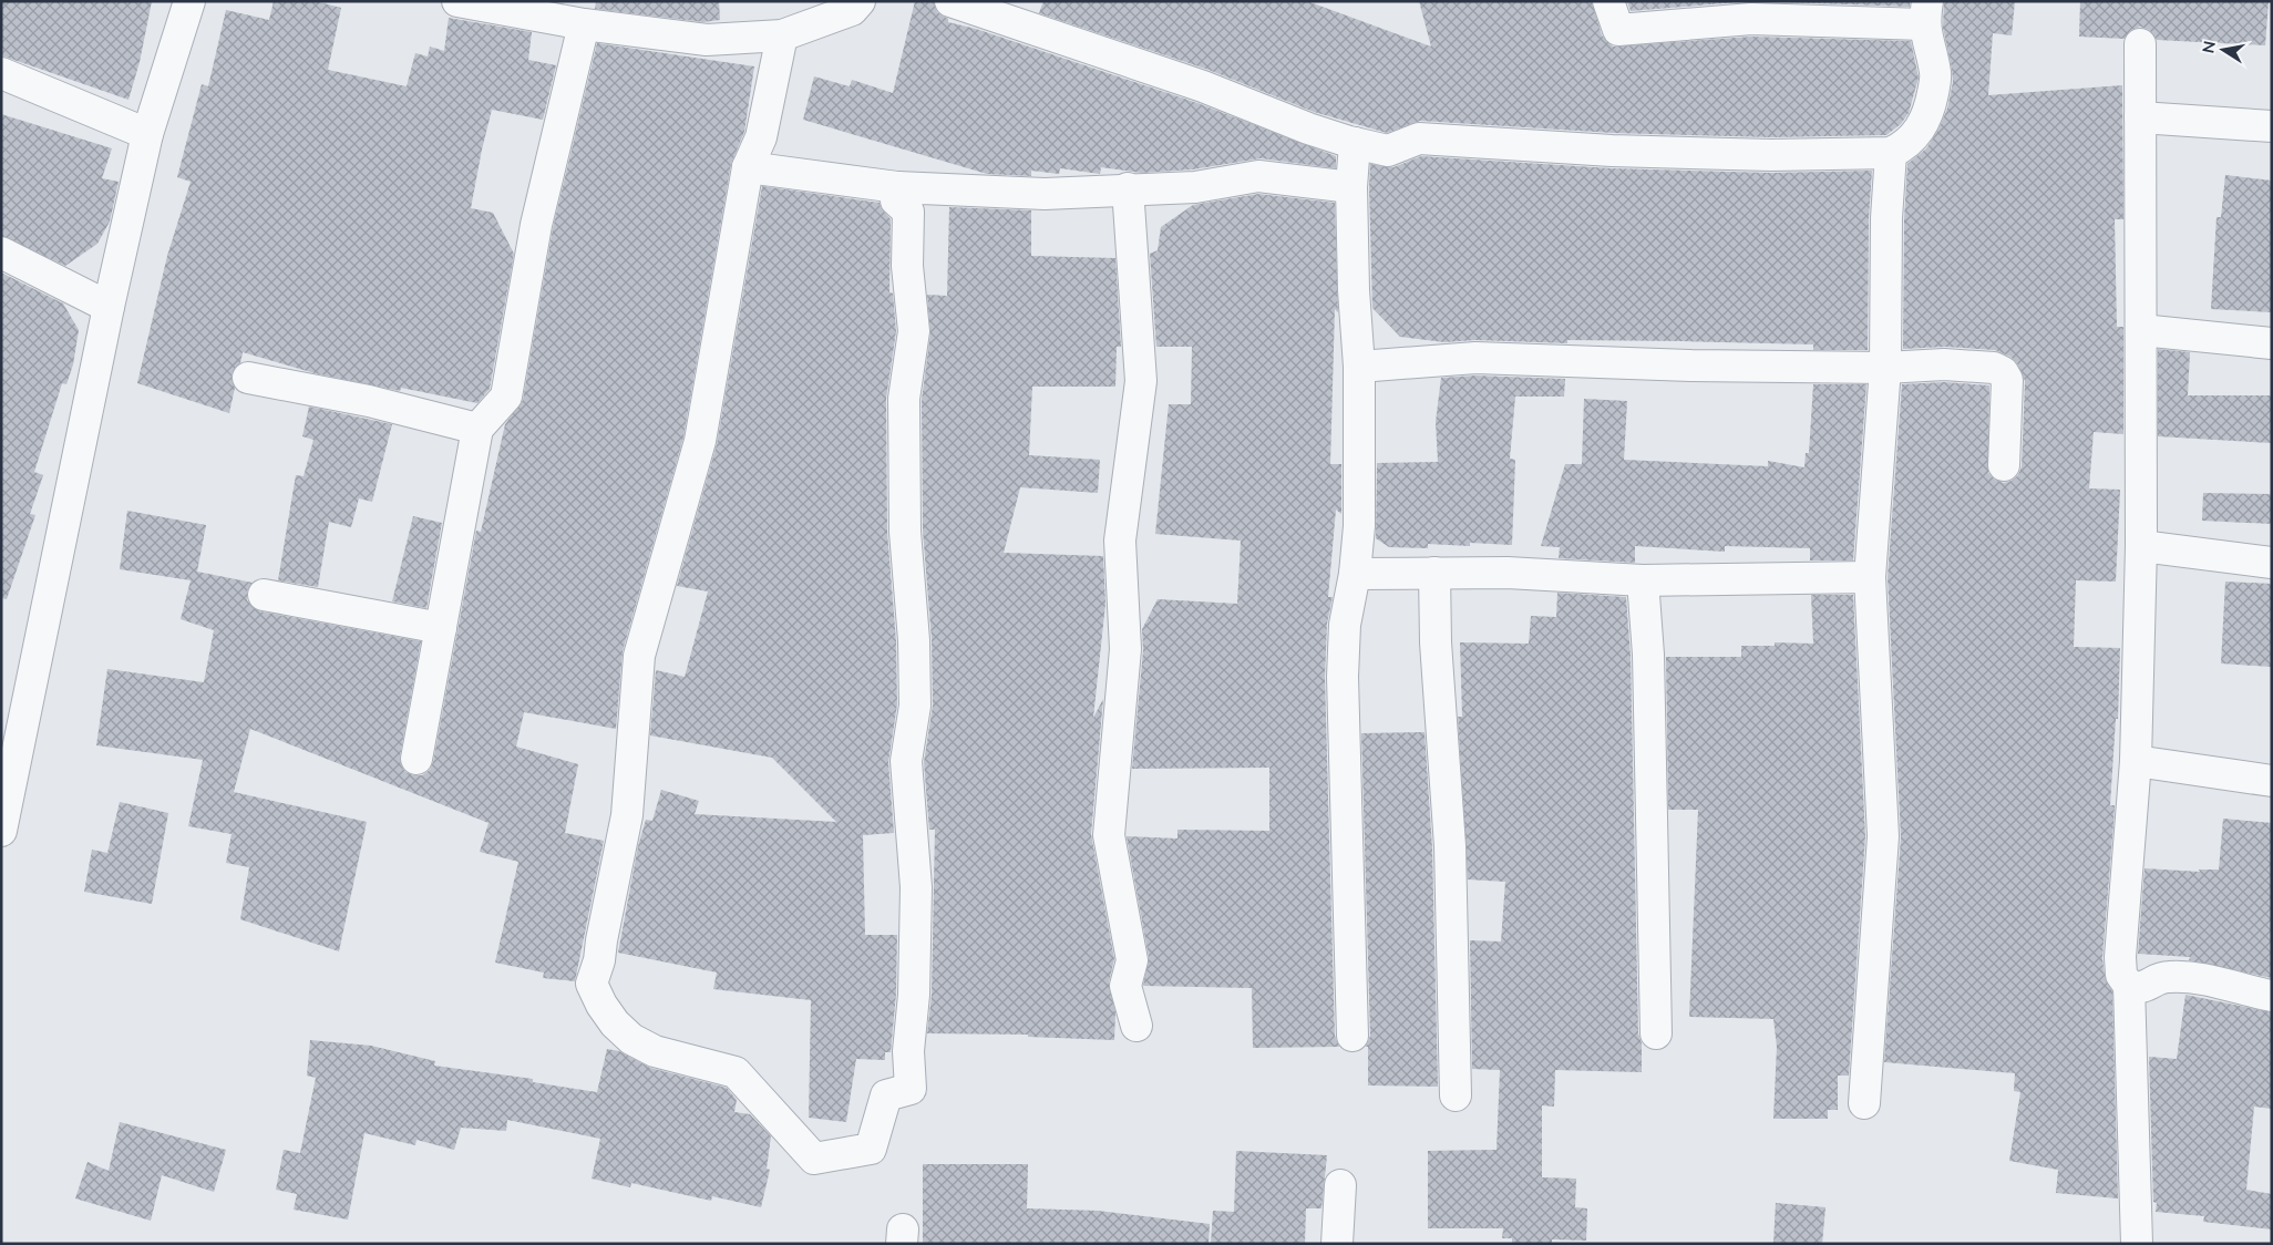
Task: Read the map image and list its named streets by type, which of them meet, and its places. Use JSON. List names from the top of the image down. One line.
{"north":"left"}
